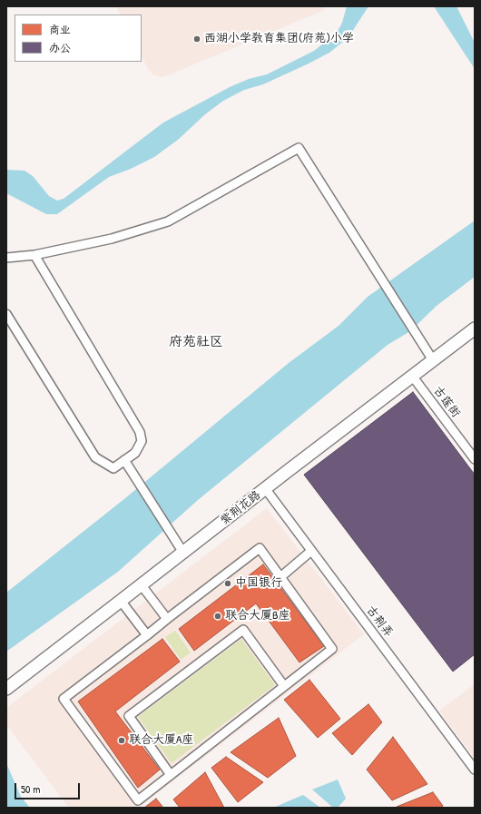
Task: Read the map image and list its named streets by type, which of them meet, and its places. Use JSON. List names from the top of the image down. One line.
{"streets":{"street":["古莲街","紫荆花路","古荆弄"]},"crossings":[["古莲街","紫荆花路"],["紫荆花路","古荆弄"]],"districts":["府苑社区"],"places":["西湖小学教育集团(府苑)小学","中国银行","联合大厦B座","联合大厦A座"],"legend":["商业","办公"],"scale_bar":"50 m"}
